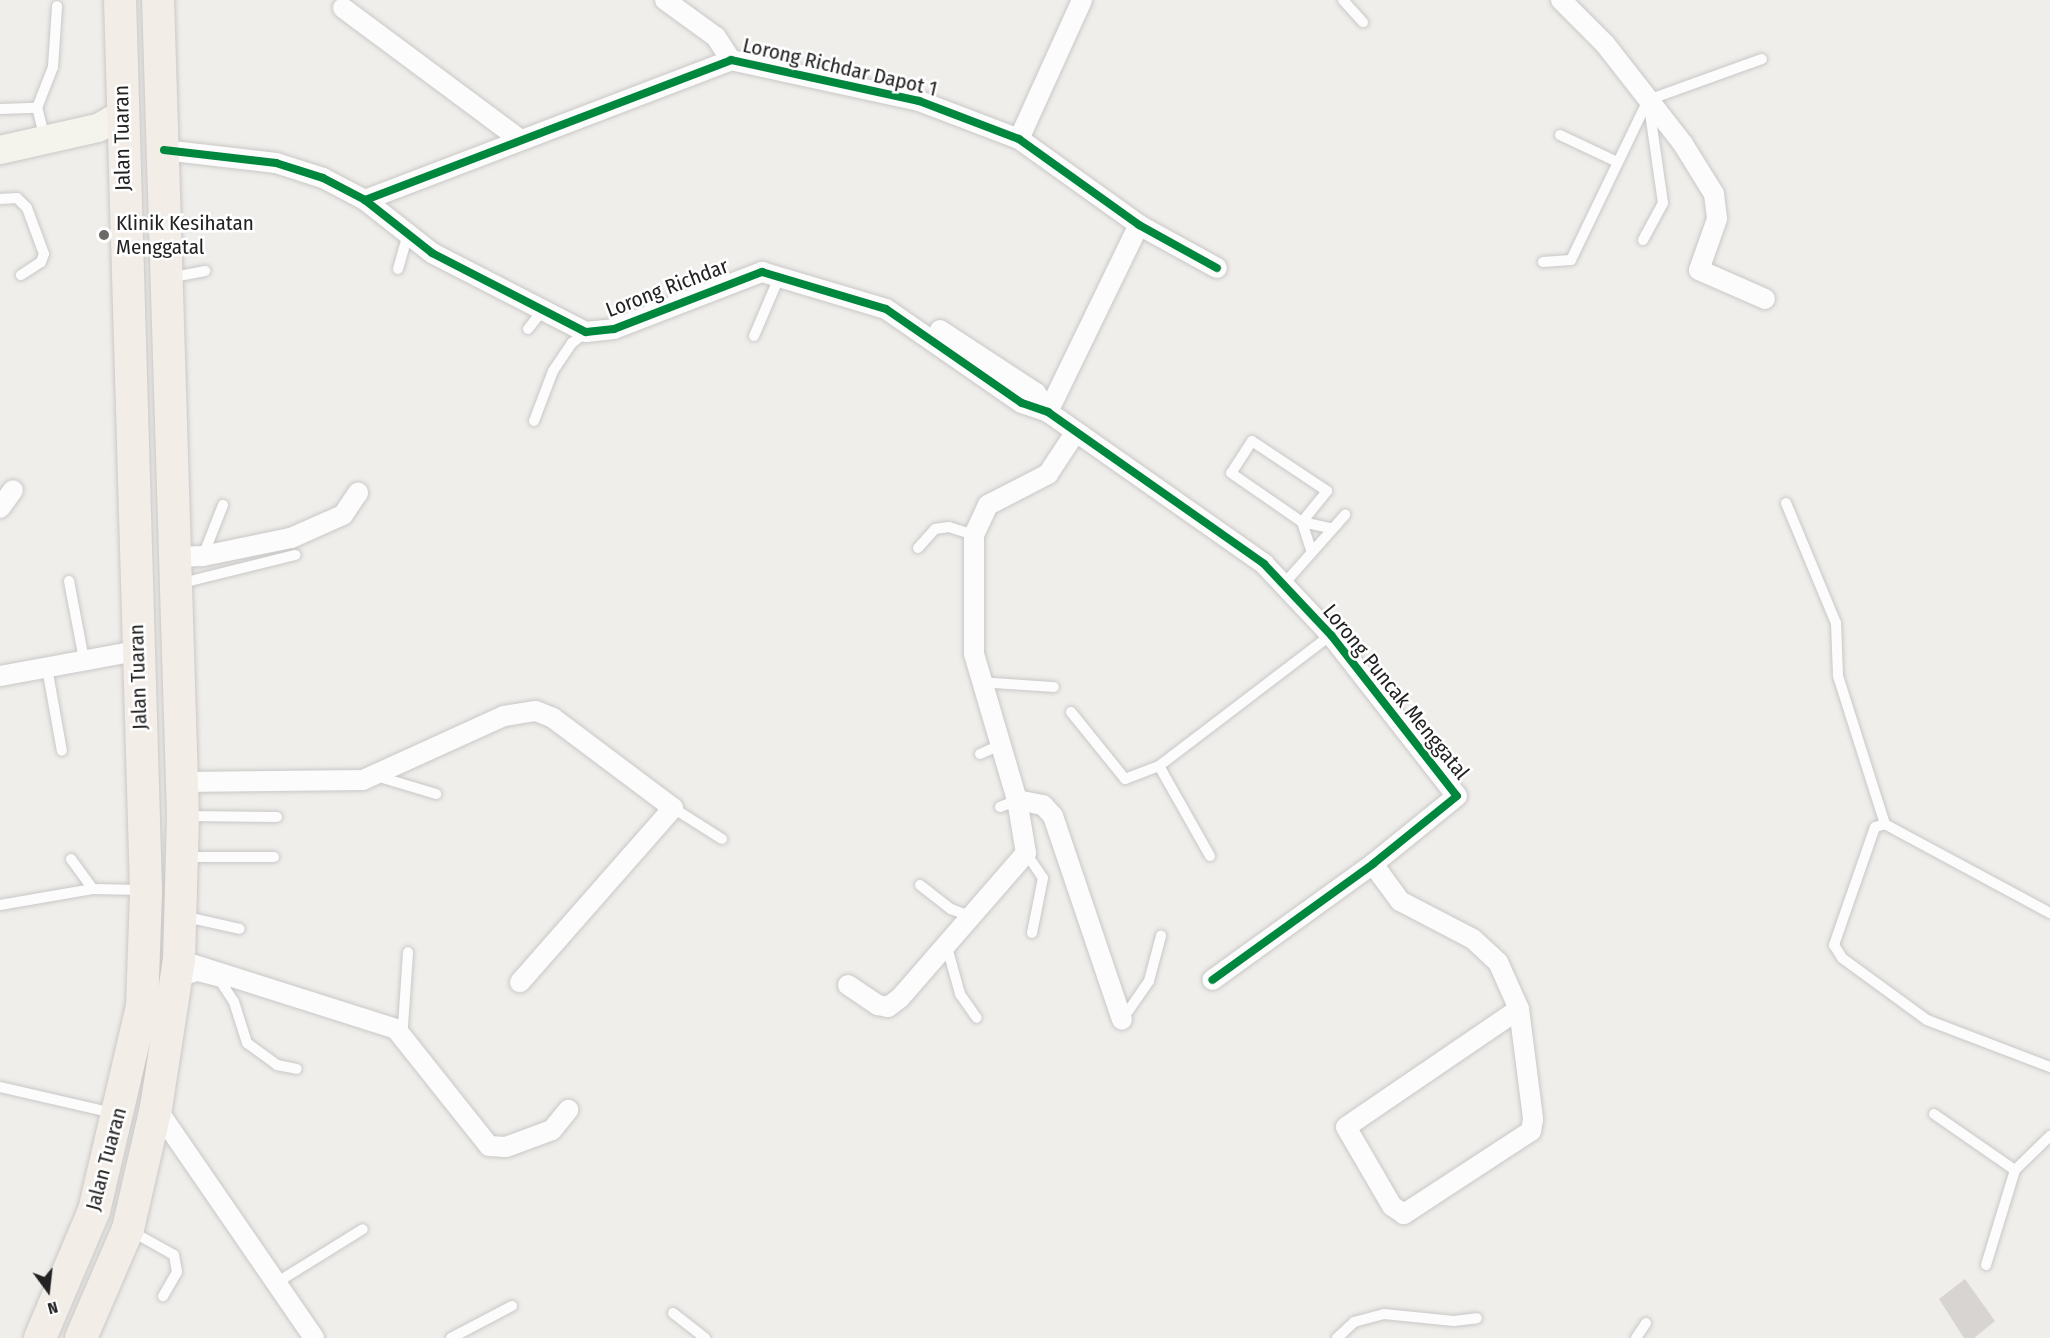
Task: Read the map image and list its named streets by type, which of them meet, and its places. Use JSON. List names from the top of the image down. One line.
{"streets":{"main road":["Jalan Tuaran"],"street":["Lorong Richdar Dapot 1","Lorong Richdar","Lorong Puncak Menggatal"]},"crossings":[["Lorong Richdar Dapot 1","Lorong Richdar"],["Jalan Tuaran","Lorong Richdar"],["Lorong Richdar","Lorong Puncak Menggatal"]],"places":["Klinik Kesihatan Menggatal"],"north":"bottom"}
